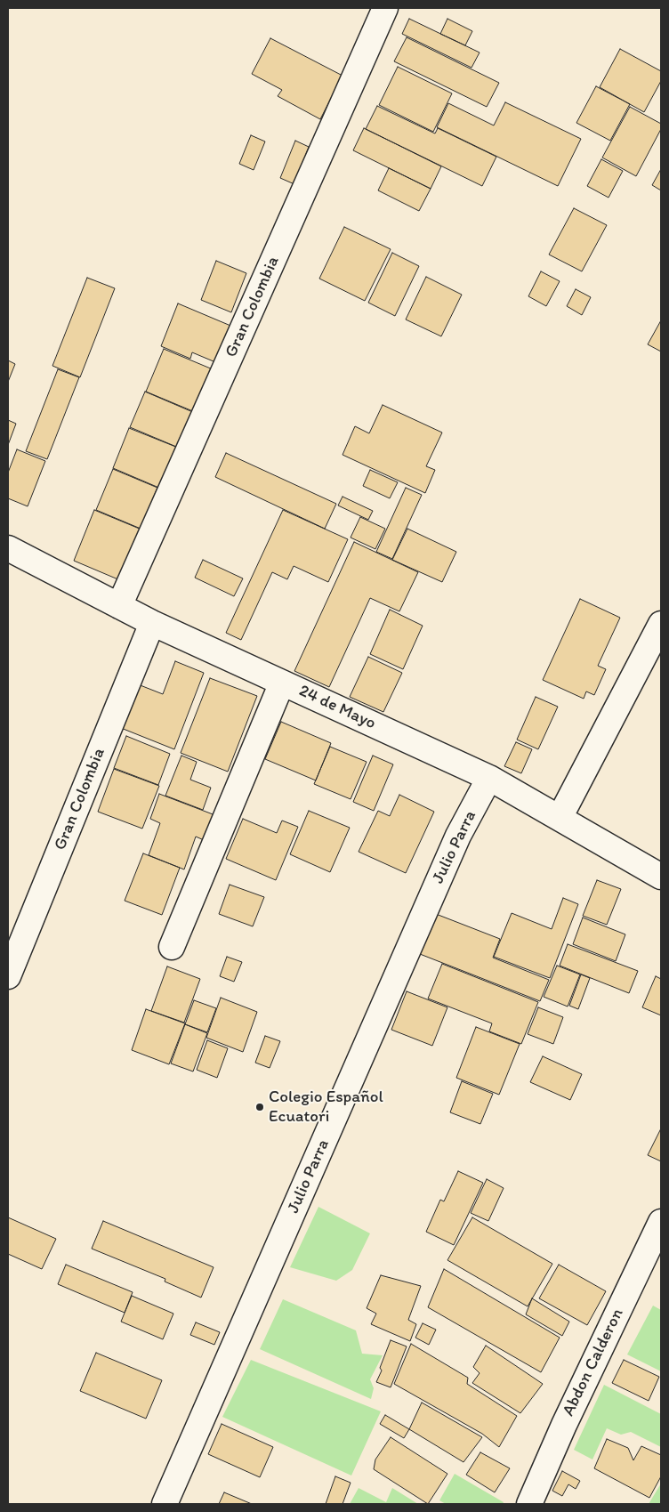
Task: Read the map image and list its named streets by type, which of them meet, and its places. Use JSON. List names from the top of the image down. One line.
{"streets":{"street":["Gran Colombia","24 de Mayo","Julio Parra","Abdon Calderon"]},"crossings":[["Gran Colombia","24 de Mayo"],["24 de Mayo","Julio Parra"]],"places":["Colegio Español Ecuatori"]}
